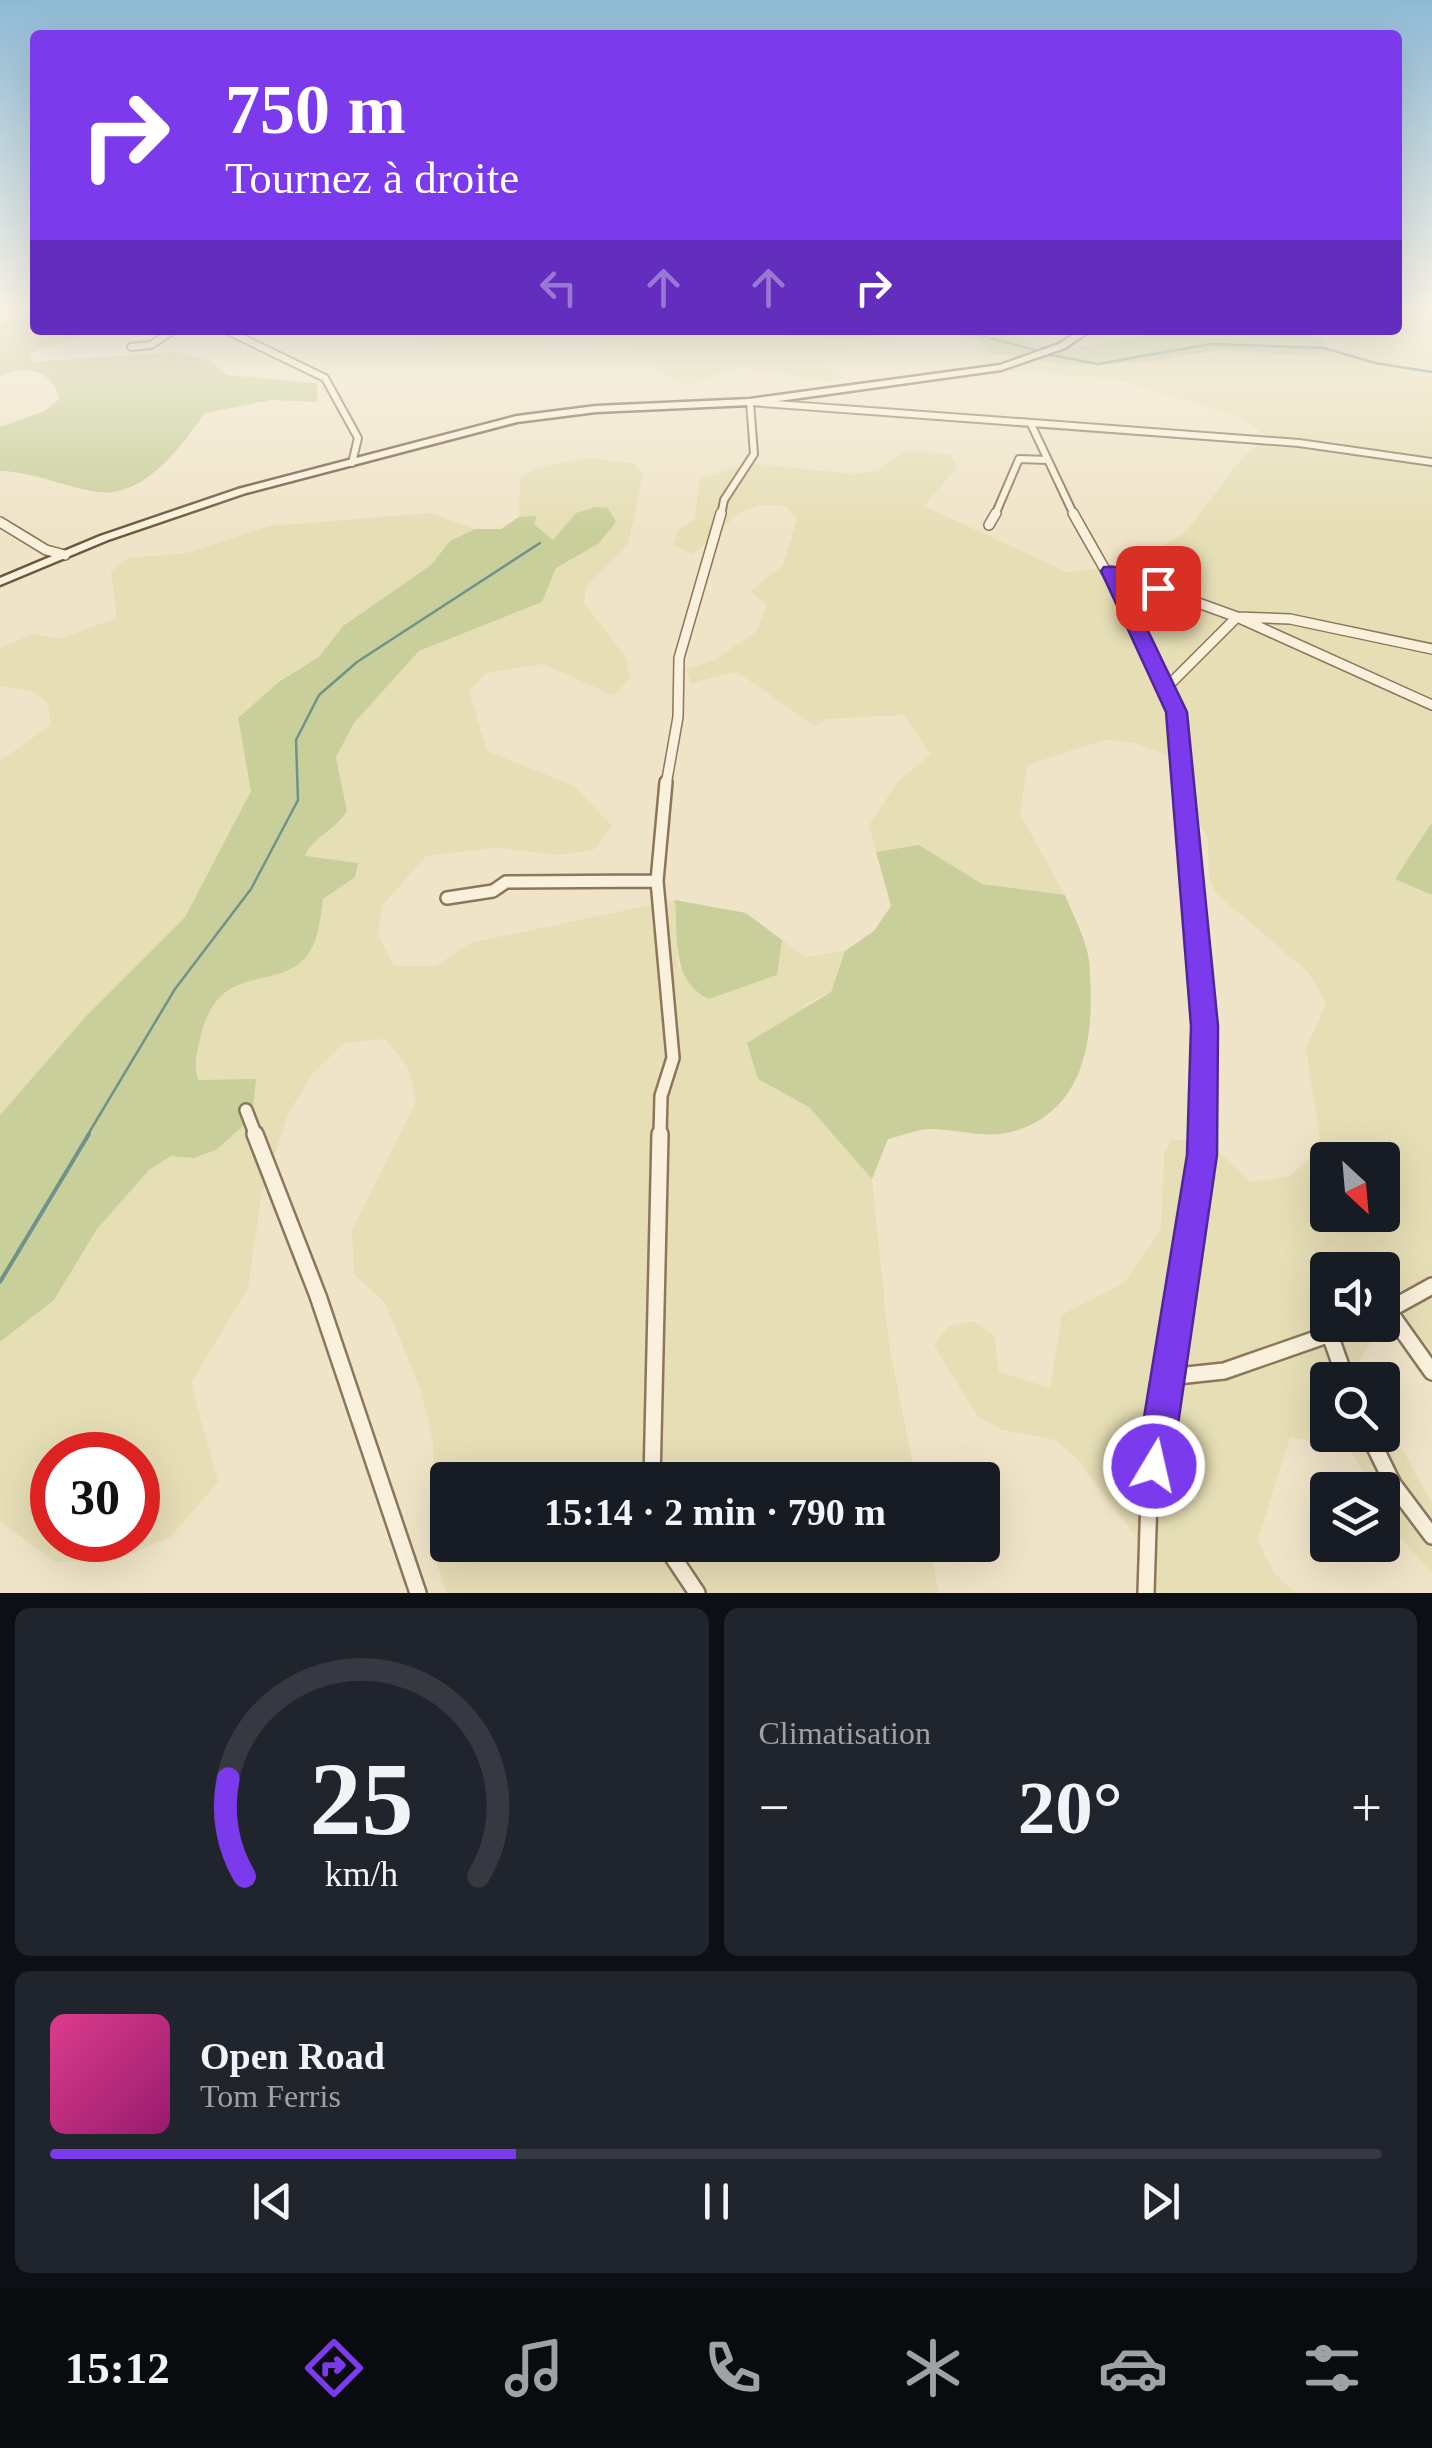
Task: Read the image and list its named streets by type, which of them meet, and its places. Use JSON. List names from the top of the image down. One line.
{"north":"bottom right","page":{"turn":["750 m","Tournez à droite"],"limit":"30","trip":"15:14 · 2 min · 790 m","tile":"Climatisation","heat":["−","20°","+"],"song":["Open Road","Tom Ferris"],"tabs":"15:12","gauge":["25","km/h"]}}
